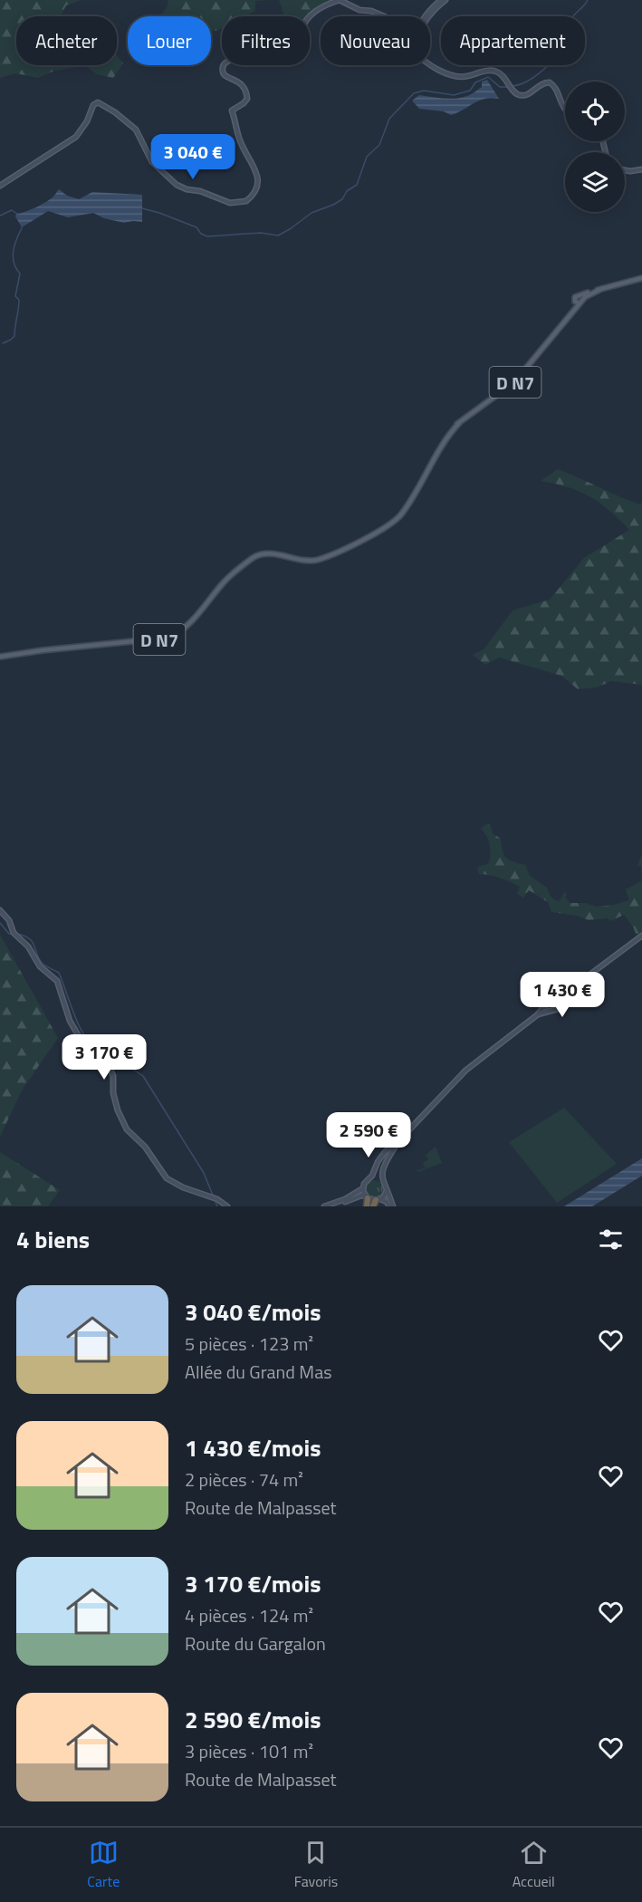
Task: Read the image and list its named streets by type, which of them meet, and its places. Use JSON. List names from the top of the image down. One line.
{"streets":{"main road":["D N7"]},"page":{"chip":["Acheter","Louer","Filtres","Nouveau","Appartement"],"price":["3 040 €","1 430 €","3 170 €","2 590 €"],"heading":"4 biens","list":[{"name":"3 040 €/mois","note":"5 pièces · 123 m² · Allée du Grand Mas"},{"name":"1 430 €/mois","note":"2 pièces · 74 m² · Route de Malpasset"},{"name":"3 170 €/mois","note":"4 pièces · 124 m² · Route du Gargalon"},{"name":"2 590 €/mois","note":"3 pièces · 101 m² · Route de Malpasset"}],"tabs":["Carte","Favoris","Accueil"]}}
